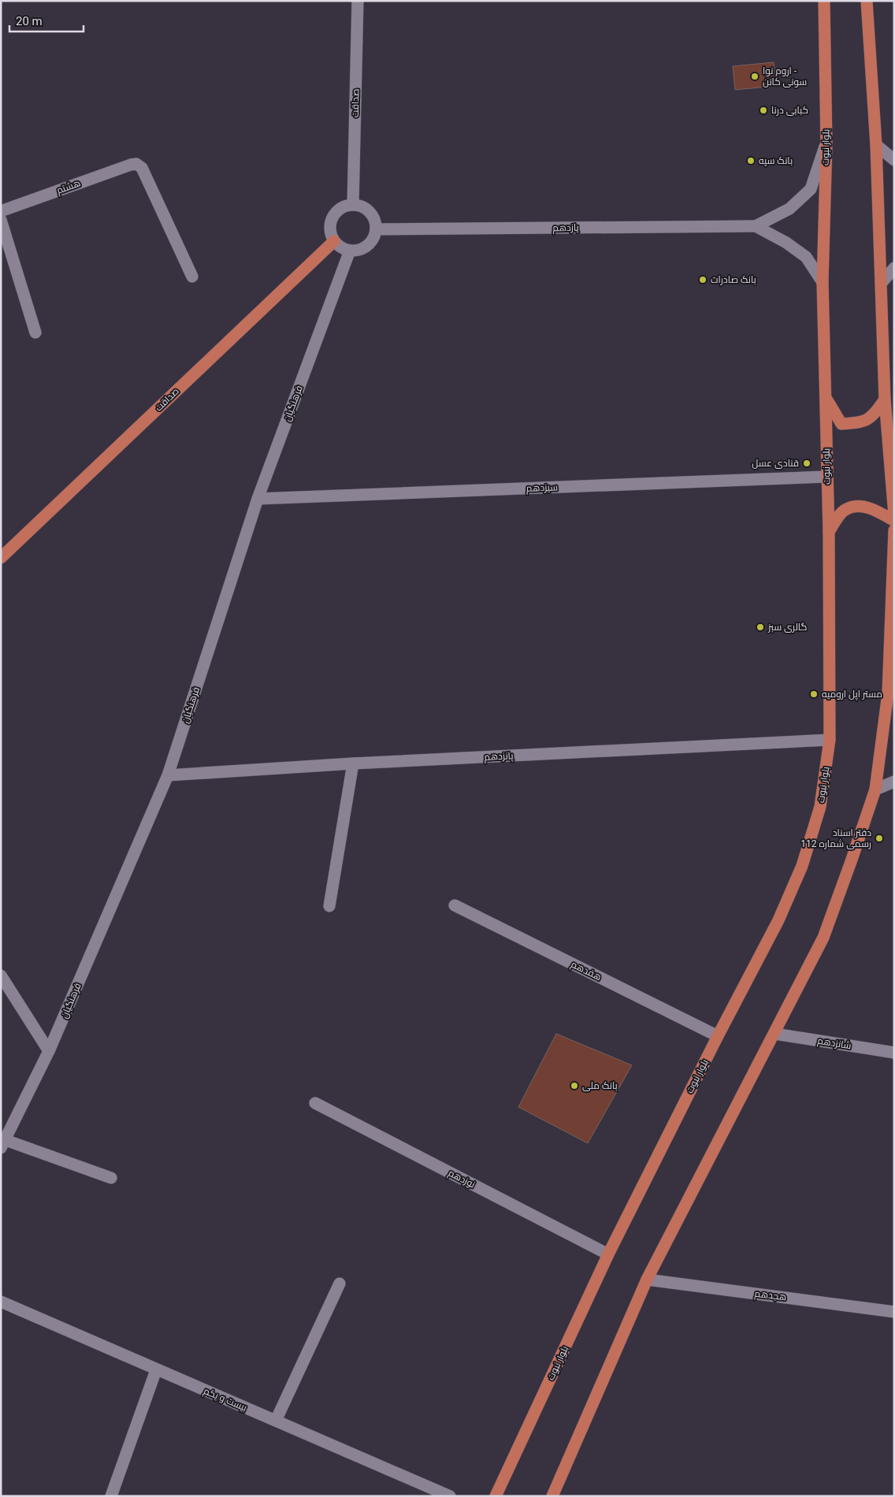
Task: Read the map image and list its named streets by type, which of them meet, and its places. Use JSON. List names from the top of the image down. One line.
{"streets":{"main road":["صداقت","بلوار نبوت"],"street":["هشتم","یازدهم","فرهنگیان","سیزدهم","پانزدهم","هفدهم","شانزدهم","نوزدهم","هجدهم","بیست و یکم"]},"crossings":[["صداقت","یازدهم"],["صداقت","فرهنگیان"],["بلوار نبوت","سیزدهم"],["بلوار نبوت","پانزدهم"],["بلوار نبوت","هفدهم"],["بلوار نبوت","نوزدهم"],["یازدهم","فرهنگیان"],["فرهنگیان","سیزدهم"],["فرهنگیان","پانزدهم"]],"places":["اروم نوا - سونی کانن","کبابی درنا","بانک سپه","بانک صادرات","قنادی عسل","گالری سبز","مستر اپل ارومیه","دفتر اسناد رسمی شماره 112","بانک ملی"],"scale_bar":"20 m"}
